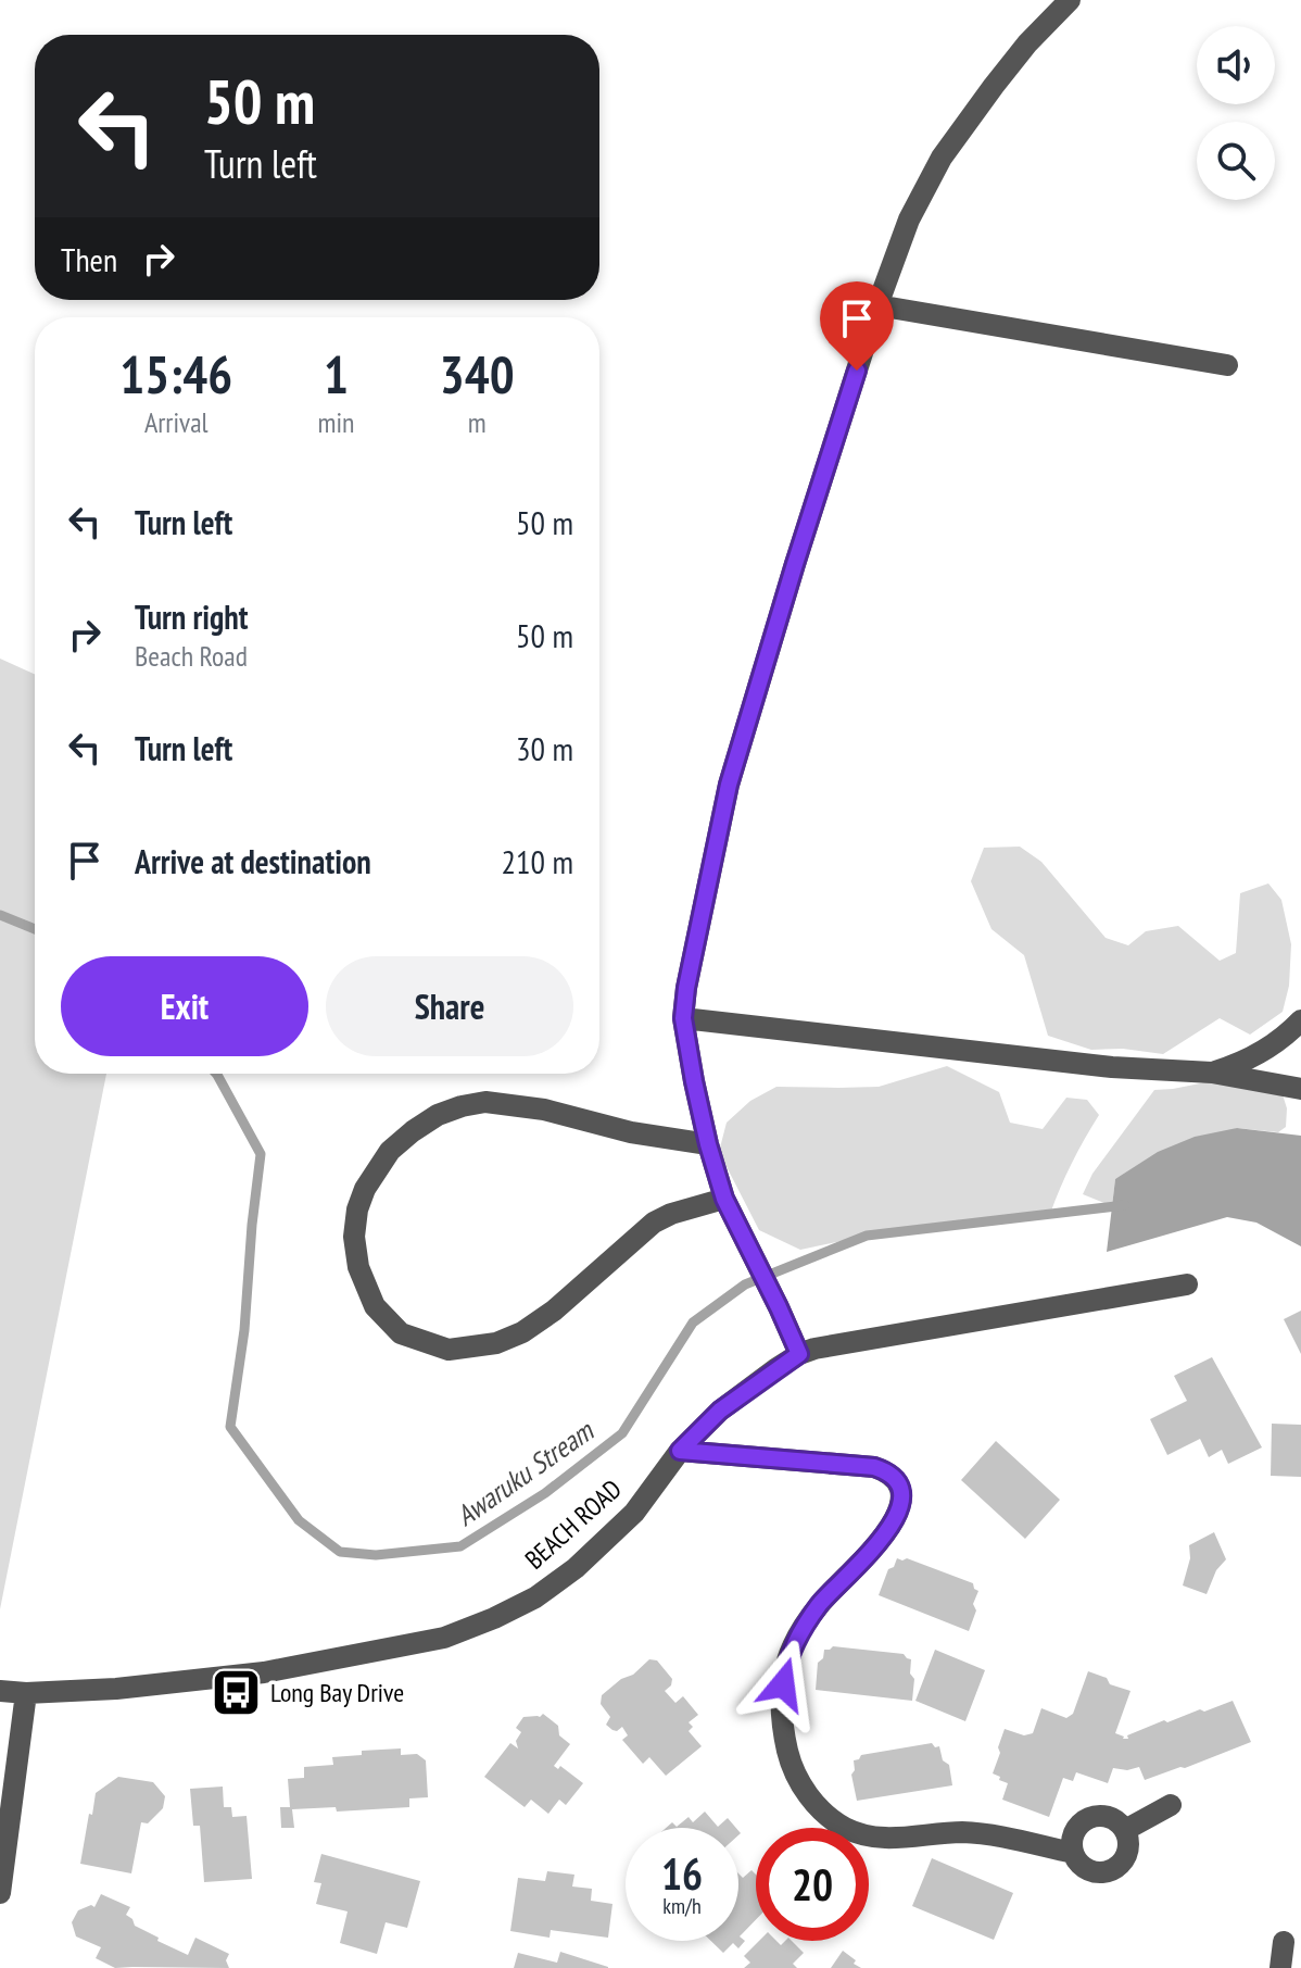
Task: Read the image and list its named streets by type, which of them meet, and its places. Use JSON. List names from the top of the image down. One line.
{"streets":{"street":["BEACH ROAD"]},"water":["Awaruku Stream"],"places":{"bus stop":["Long Bay Drive"]},"page":{"turn":["50 m","Turn left"],"then":"Then","eta":["15:46","Arrival","1","min","340","m"],"list":[{"name":"Turn left","value":"50 m"},{"name":"Turn right","note":"Beach Road","value":"50 m"},{"name":"Turn left","value":"30 m"},{"name":"Arrive at destination","value":"210 m"}],"buttons":["Exit","Share"],"speed":"16 km/h","limit":"20"}}
